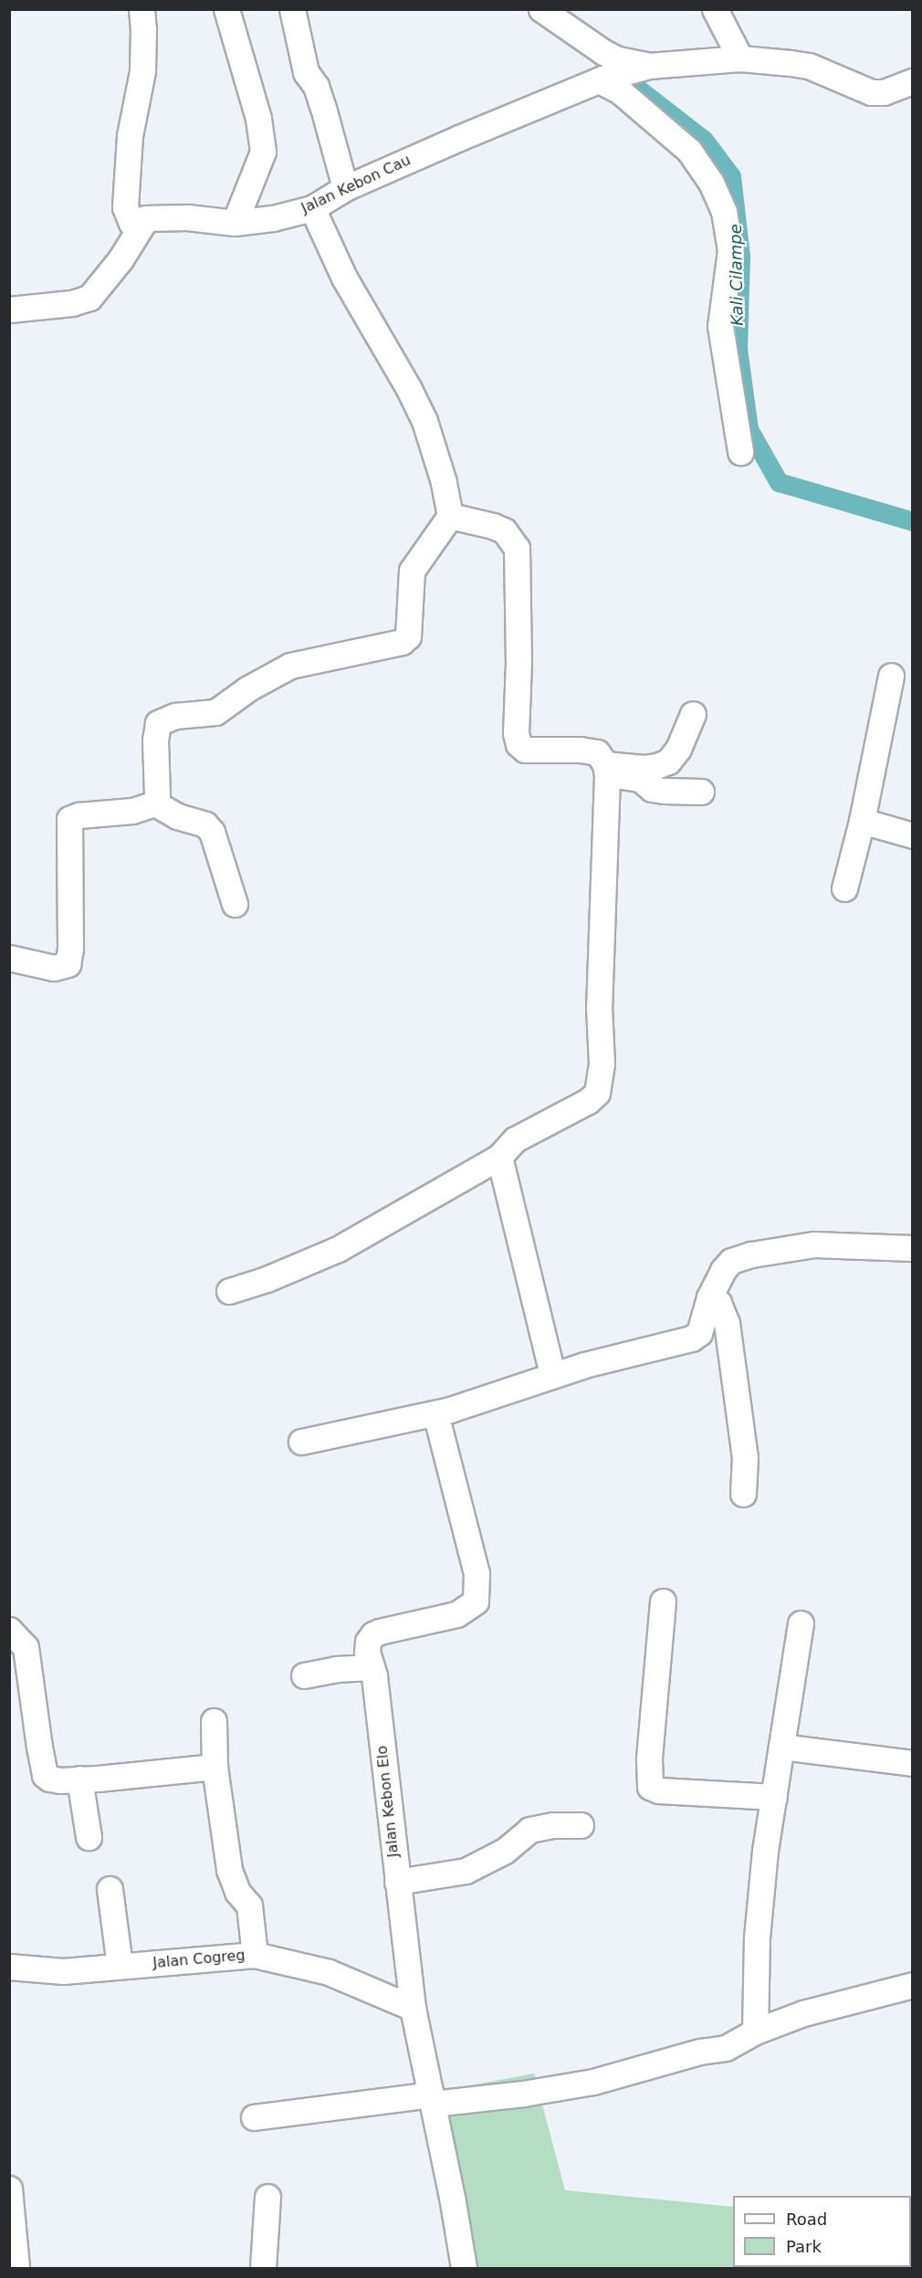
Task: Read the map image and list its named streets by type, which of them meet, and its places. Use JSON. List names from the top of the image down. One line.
{"streets":{"street":["Jalan Kebon Cau","Jalan Kebon Elo","Jalan Cogreg"]},"crossings":[["Jalan Kebon Elo","Jalan Cogreg"]],"water":["Kali Cilampe"],"legend":["Road","Park"]}
